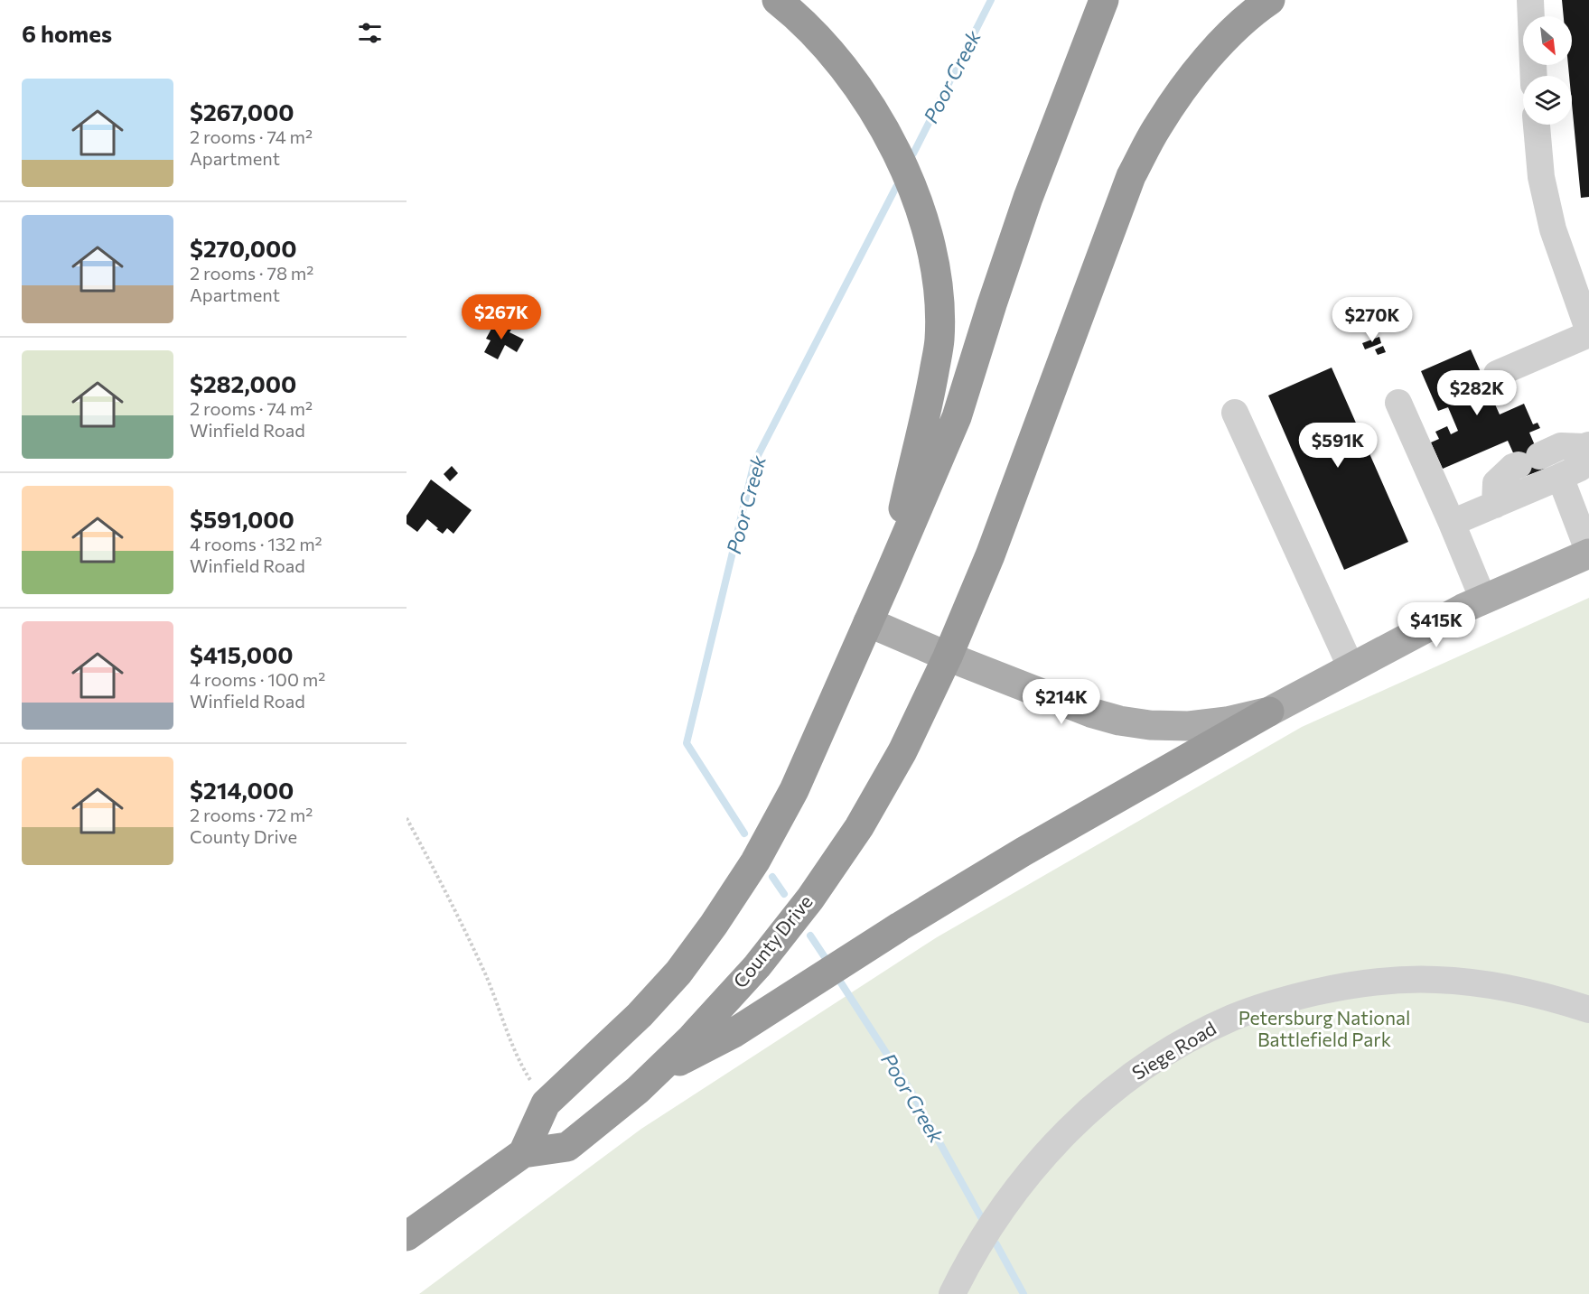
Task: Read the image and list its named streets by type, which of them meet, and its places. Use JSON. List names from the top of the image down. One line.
{"streets":{"highway":["County Drive"],"street":["Siege Road"]},"water":["Poor Creek"],"parks":["Petersburg National Battlefield Park"],"north":"bottom right","page":{"heading":"6 homes","list":[{"name":"$267,000","note":"2 rooms · 74 m² · Apartment"},{"name":"$270,000","note":"2 rooms · 78 m² · Apartment"},{"name":"$282,000","note":"2 rooms · 74 m² · Winfield Road"},{"name":"$591,000","note":"4 rooms · 132 m² · Winfield Road"},{"name":"$415,000","note":"4 rooms · 100 m² · Winfield Road"},{"name":"$214,000","note":"2 rooms · 72 m² · County Drive"}],"price":["$267K","$270K","$282K","$591K","$415K","$214K"]}}
